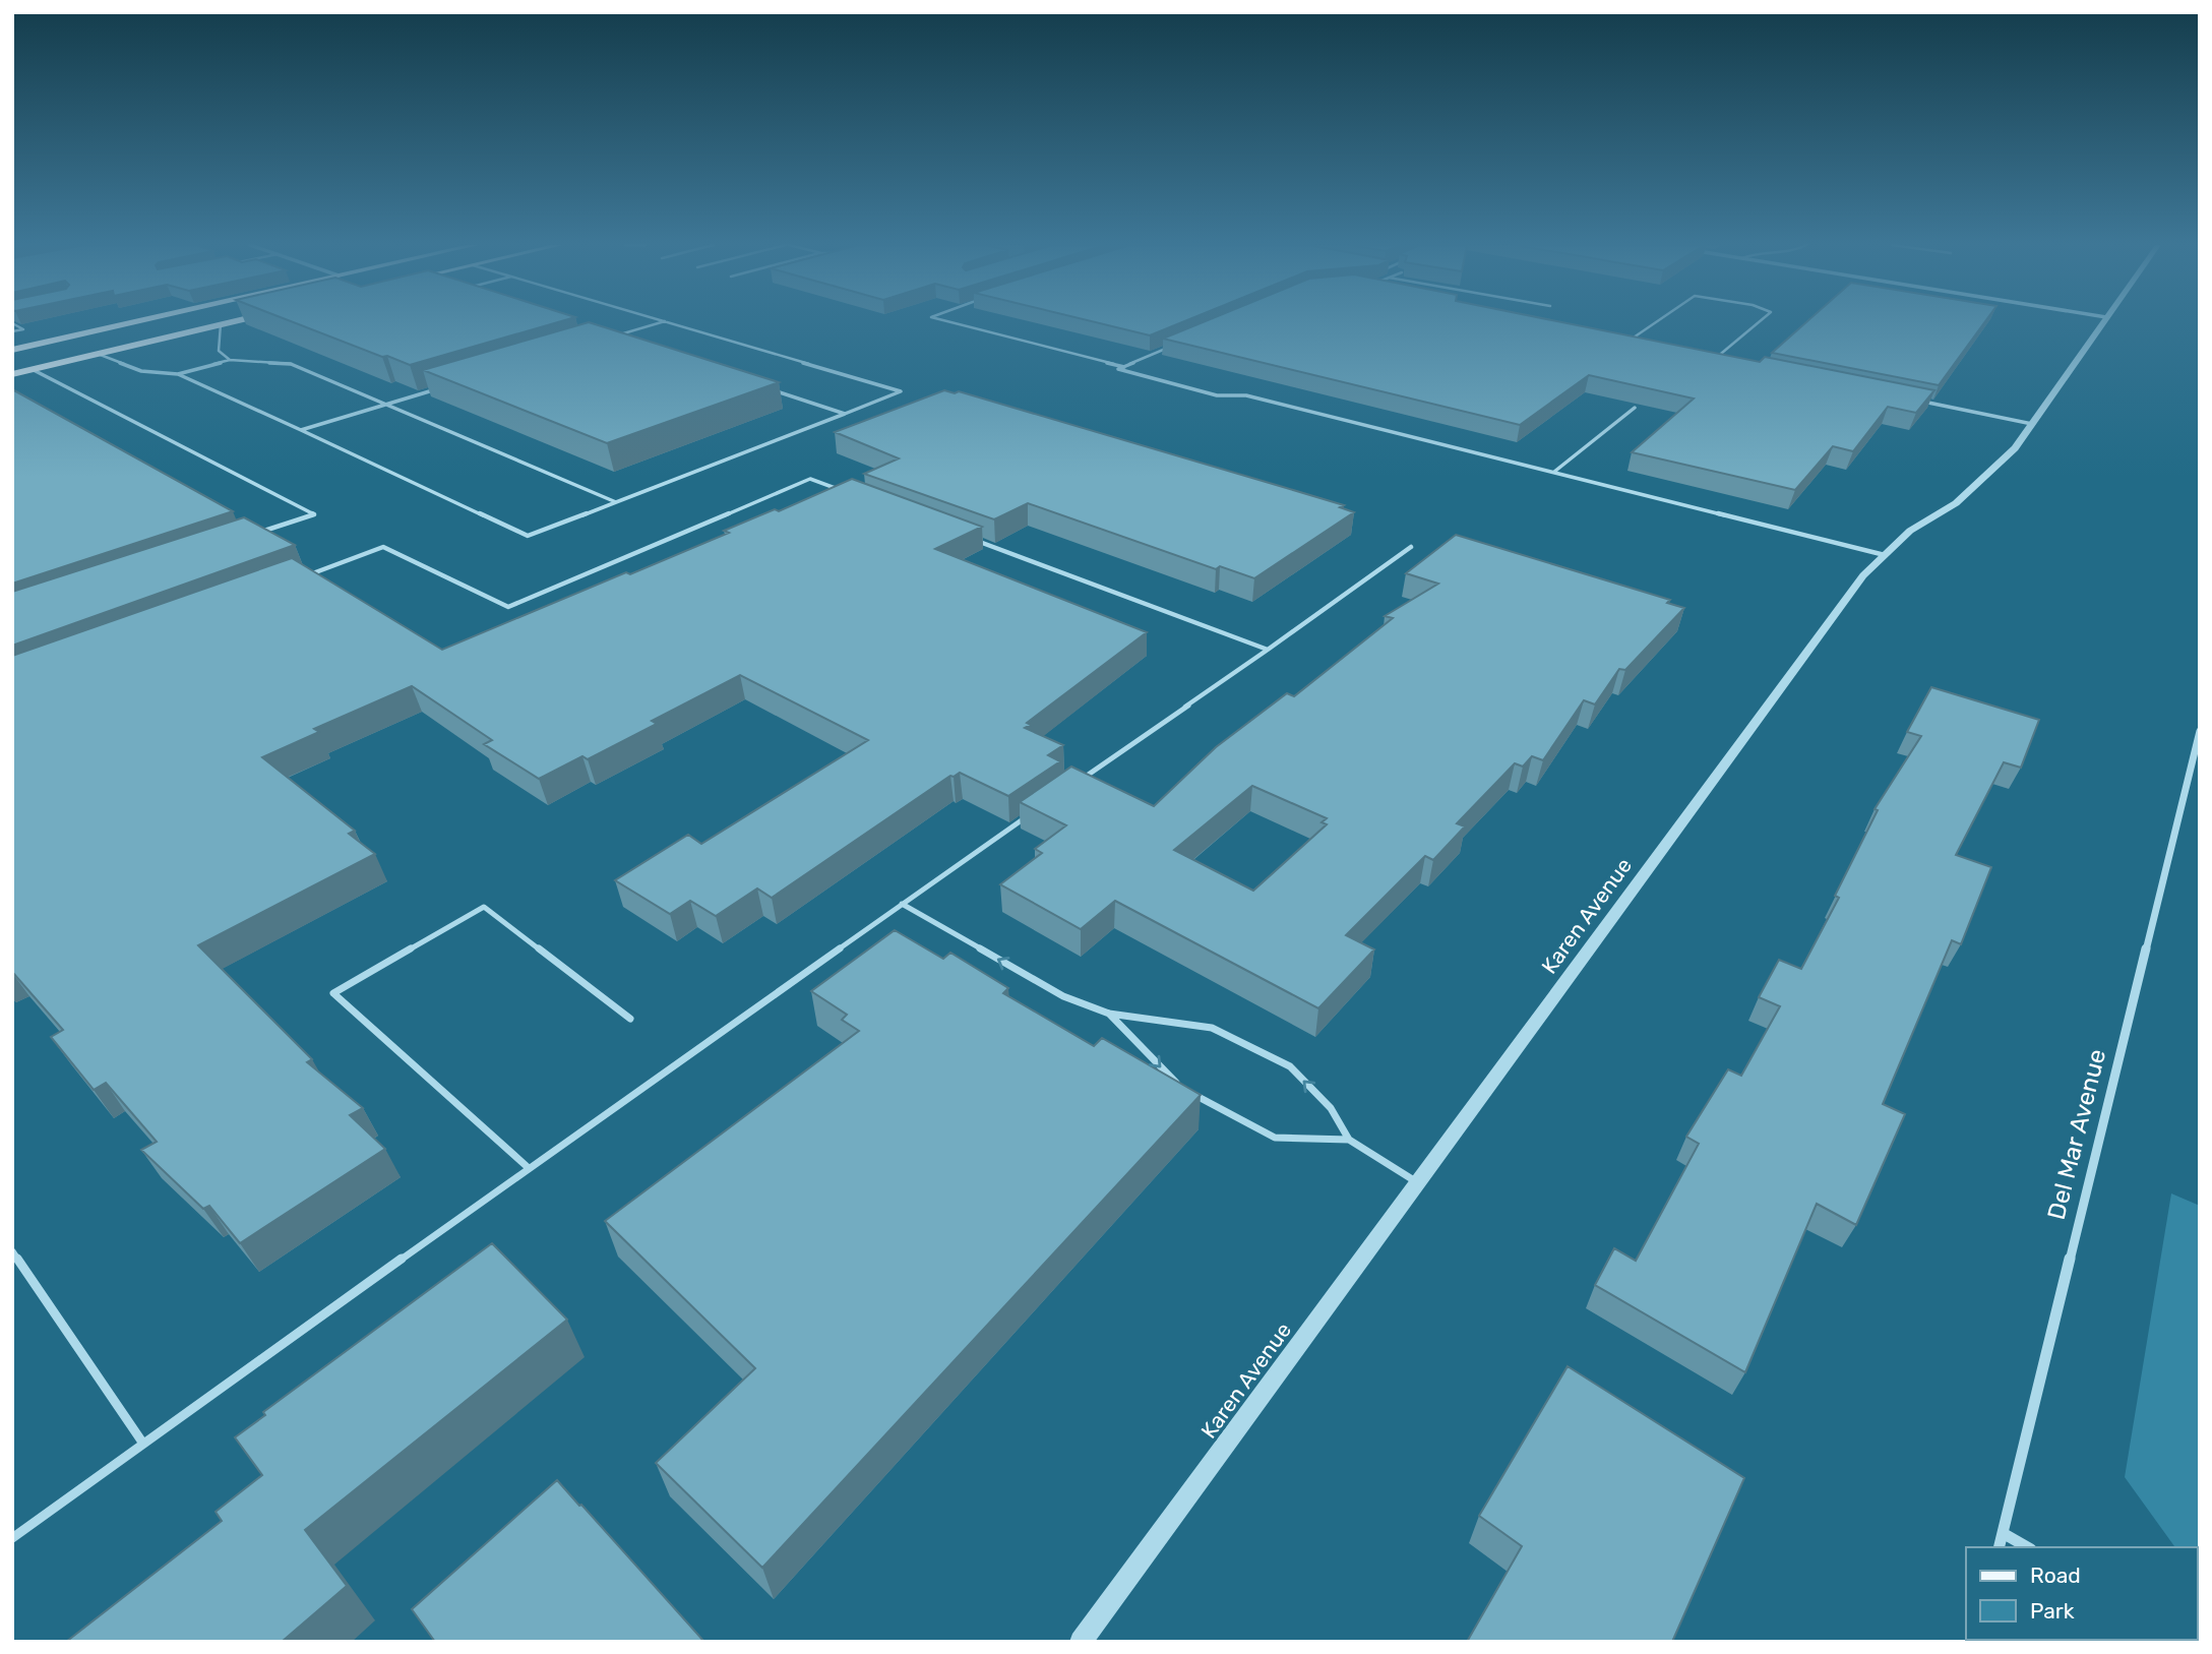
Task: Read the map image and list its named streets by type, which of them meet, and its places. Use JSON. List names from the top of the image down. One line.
{"streets":{"street":["Karen Avenue","Del Mar Avenue"]},"legend":["Road","Park"]}
